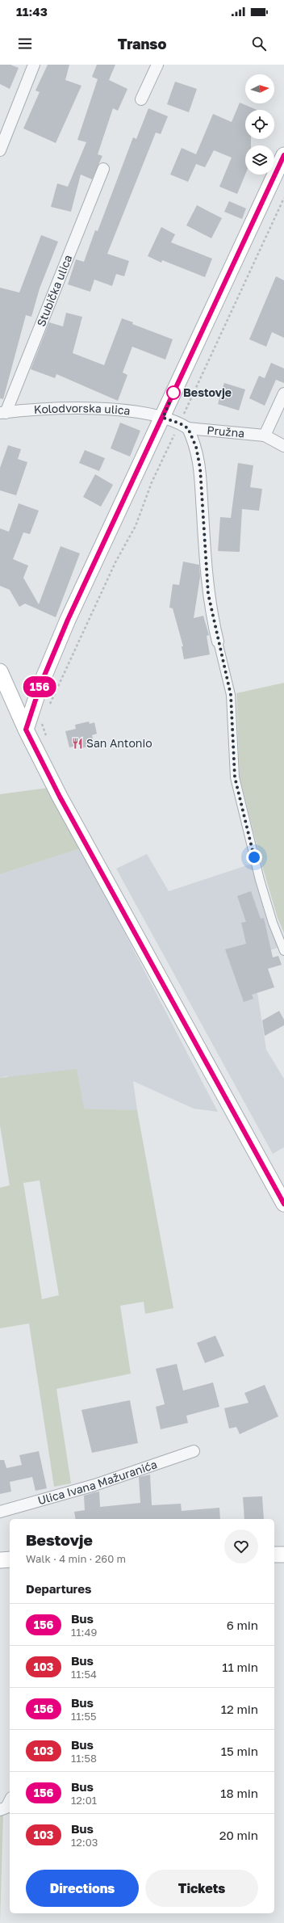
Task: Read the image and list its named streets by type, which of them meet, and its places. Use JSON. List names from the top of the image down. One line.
{"streets":{"street":["Stubička ulica","Kolodvorska ulica","Pružna","Ulica Ivana Mažuranića"]},"crossings":[["Stubička ulica","Kolodvorska ulica"],["Kolodvorska ulica","Pružna"]],"places":{"other":["Bestovje"],"restaurant":["San Antonio"]},"lines":["bus line 156"],"north":"right","page":{"status":"11:43","header":"Transo","on_map":"156","heading":[["Bestovje","Walk · 4 min · 260 m"],"Departures"],"list":[{"mark":"156","name":"Bus","note":"11:49","value":"6 min"},{"mark":"103","name":"Bus","note":"11:54","value":"11 min"},{"mark":"156","name":"Bus","note":"11:55","value":"12 min"},{"mark":"103","name":"Bus","note":"11:58","value":"15 min"},{"mark":"156","name":"Bus","note":"12:01","value":"18 min"},{"mark":"103","name":"Bus","note":"12:03","value":"20 min"}],"buttons":["Directions","Tickets"]}}
